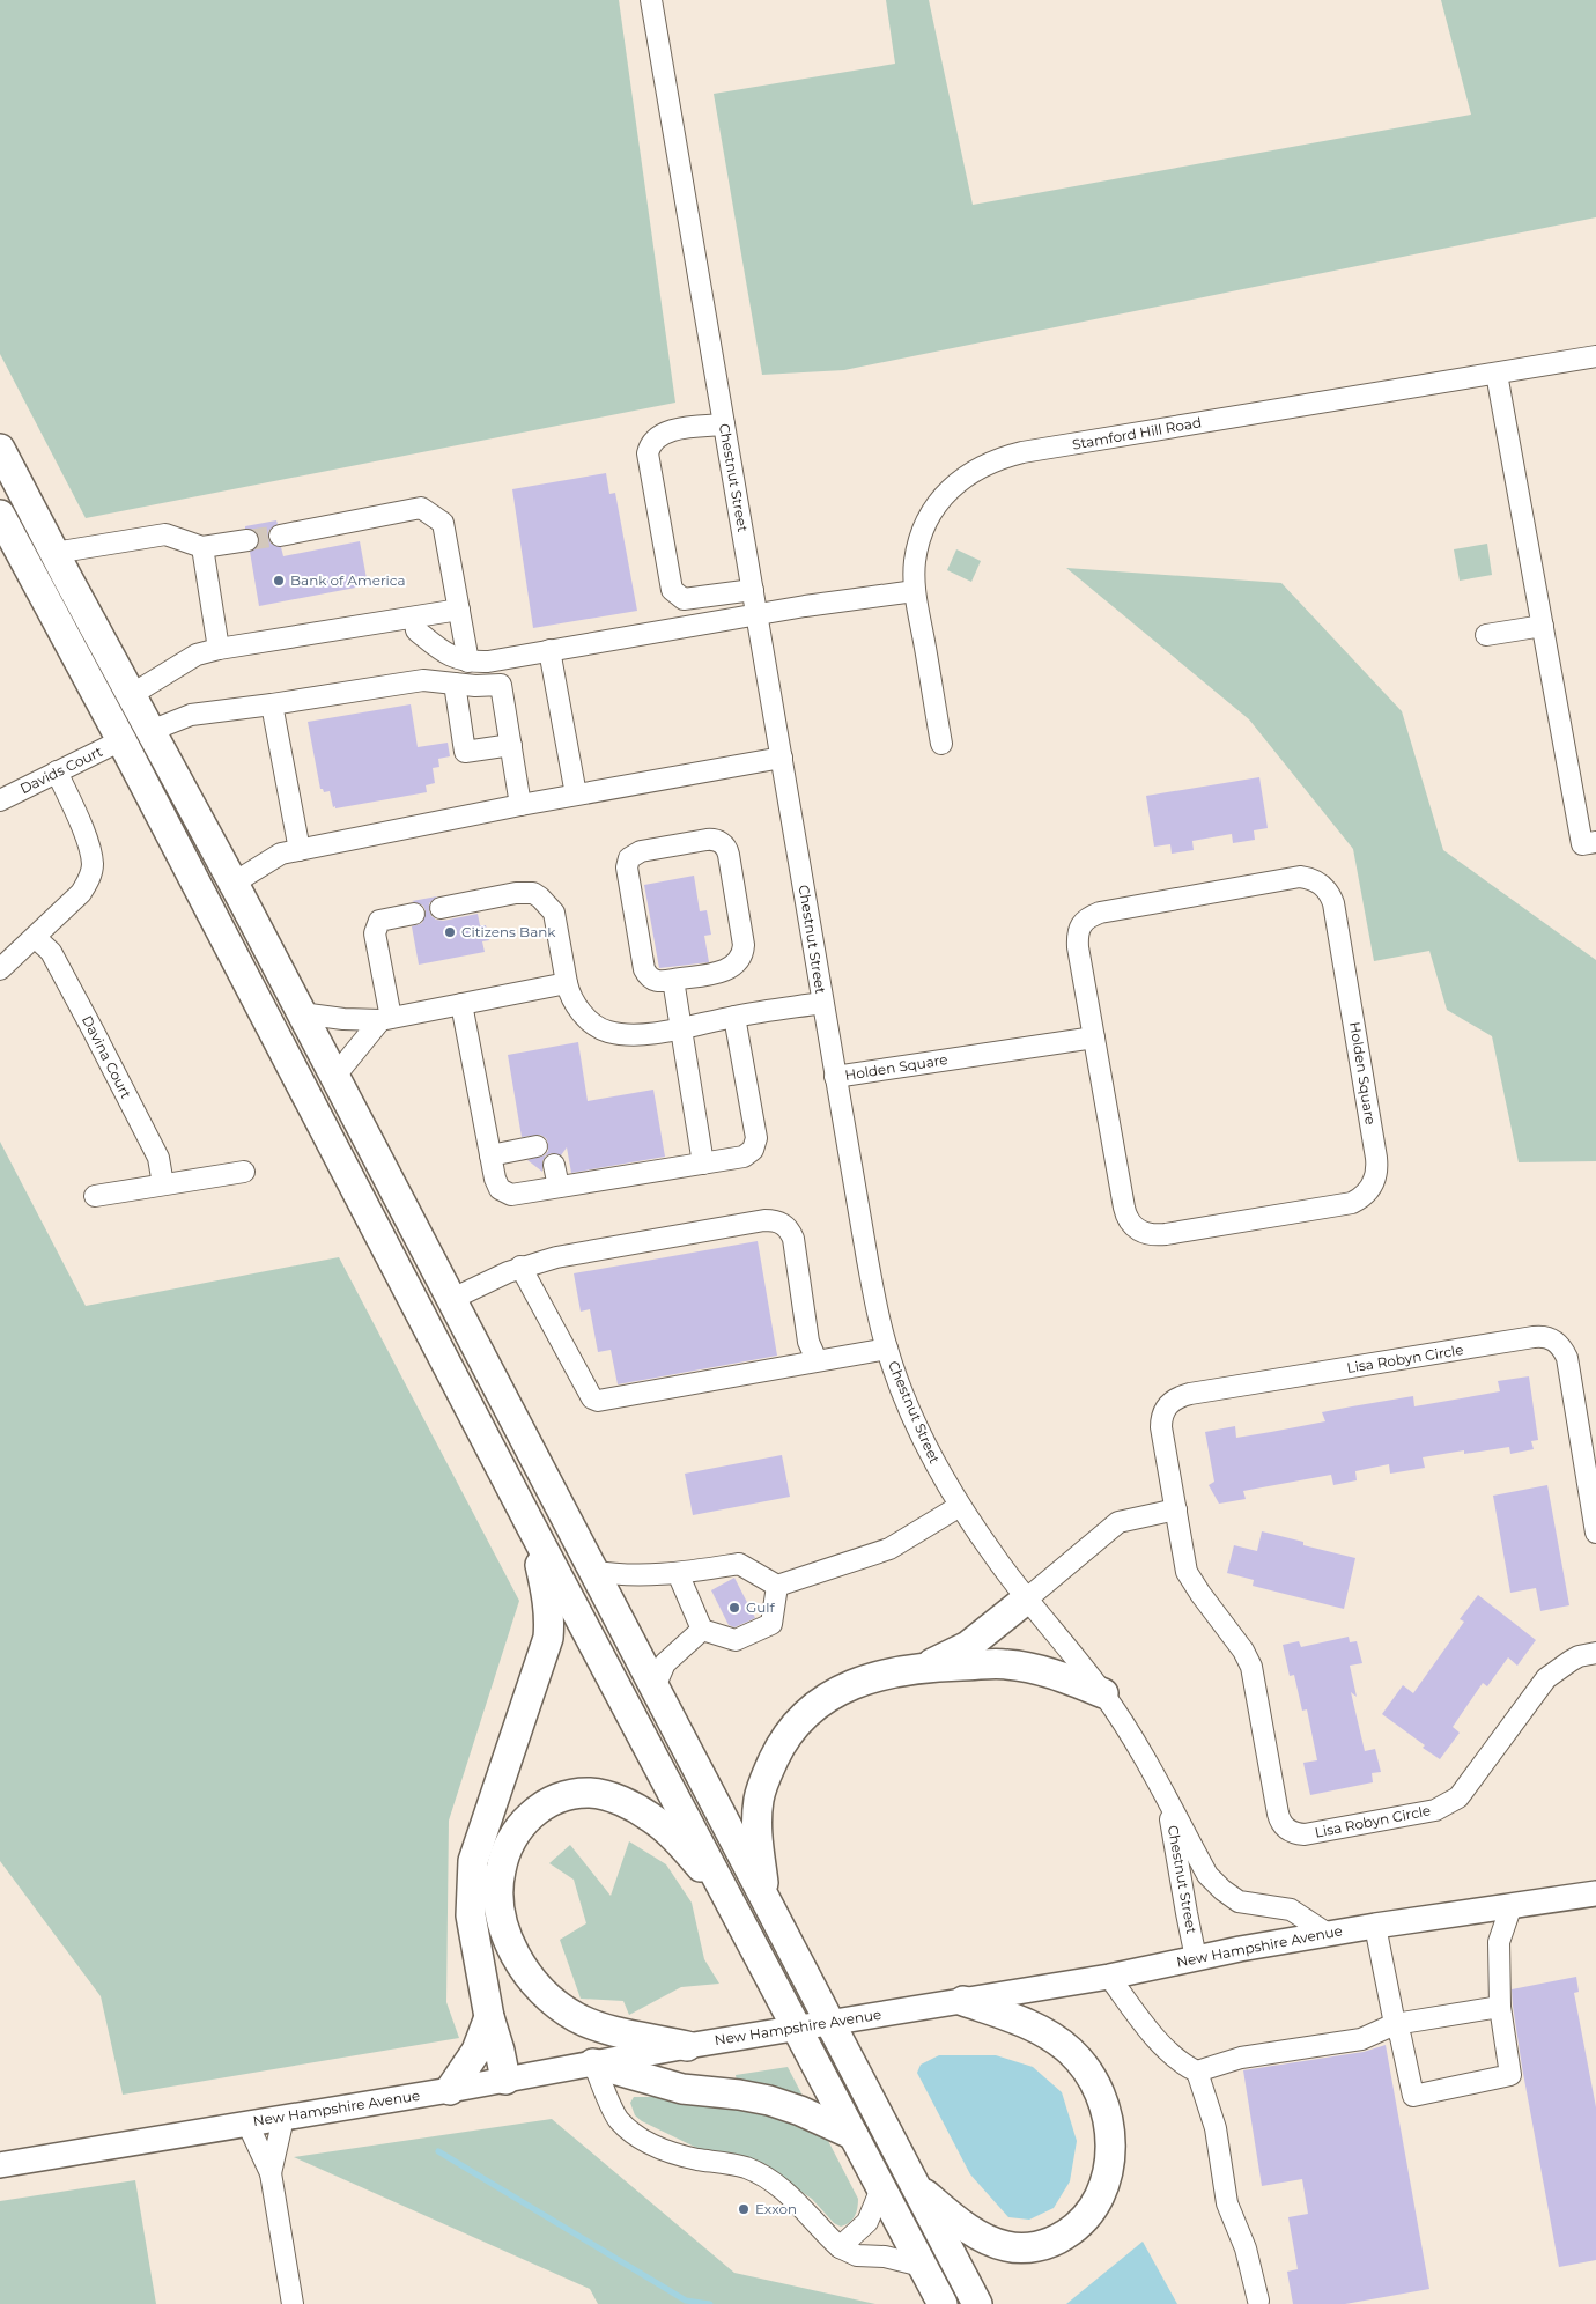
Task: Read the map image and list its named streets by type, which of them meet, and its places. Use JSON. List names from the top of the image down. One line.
{"streets":{"main road":["New Hampshire Avenue"],"street":["Stamford Hill Road","Chestnut Street","Davids Court","Davina Court","Holden Square","Lisa Robyn Circle"]},"crossings":[["Chestnut Street","Holden Square"],["Chestnut Street","New Hampshire Avenue"]],"places":["Bank of America","Citizens Bank","Gulf","Exxon"]}
